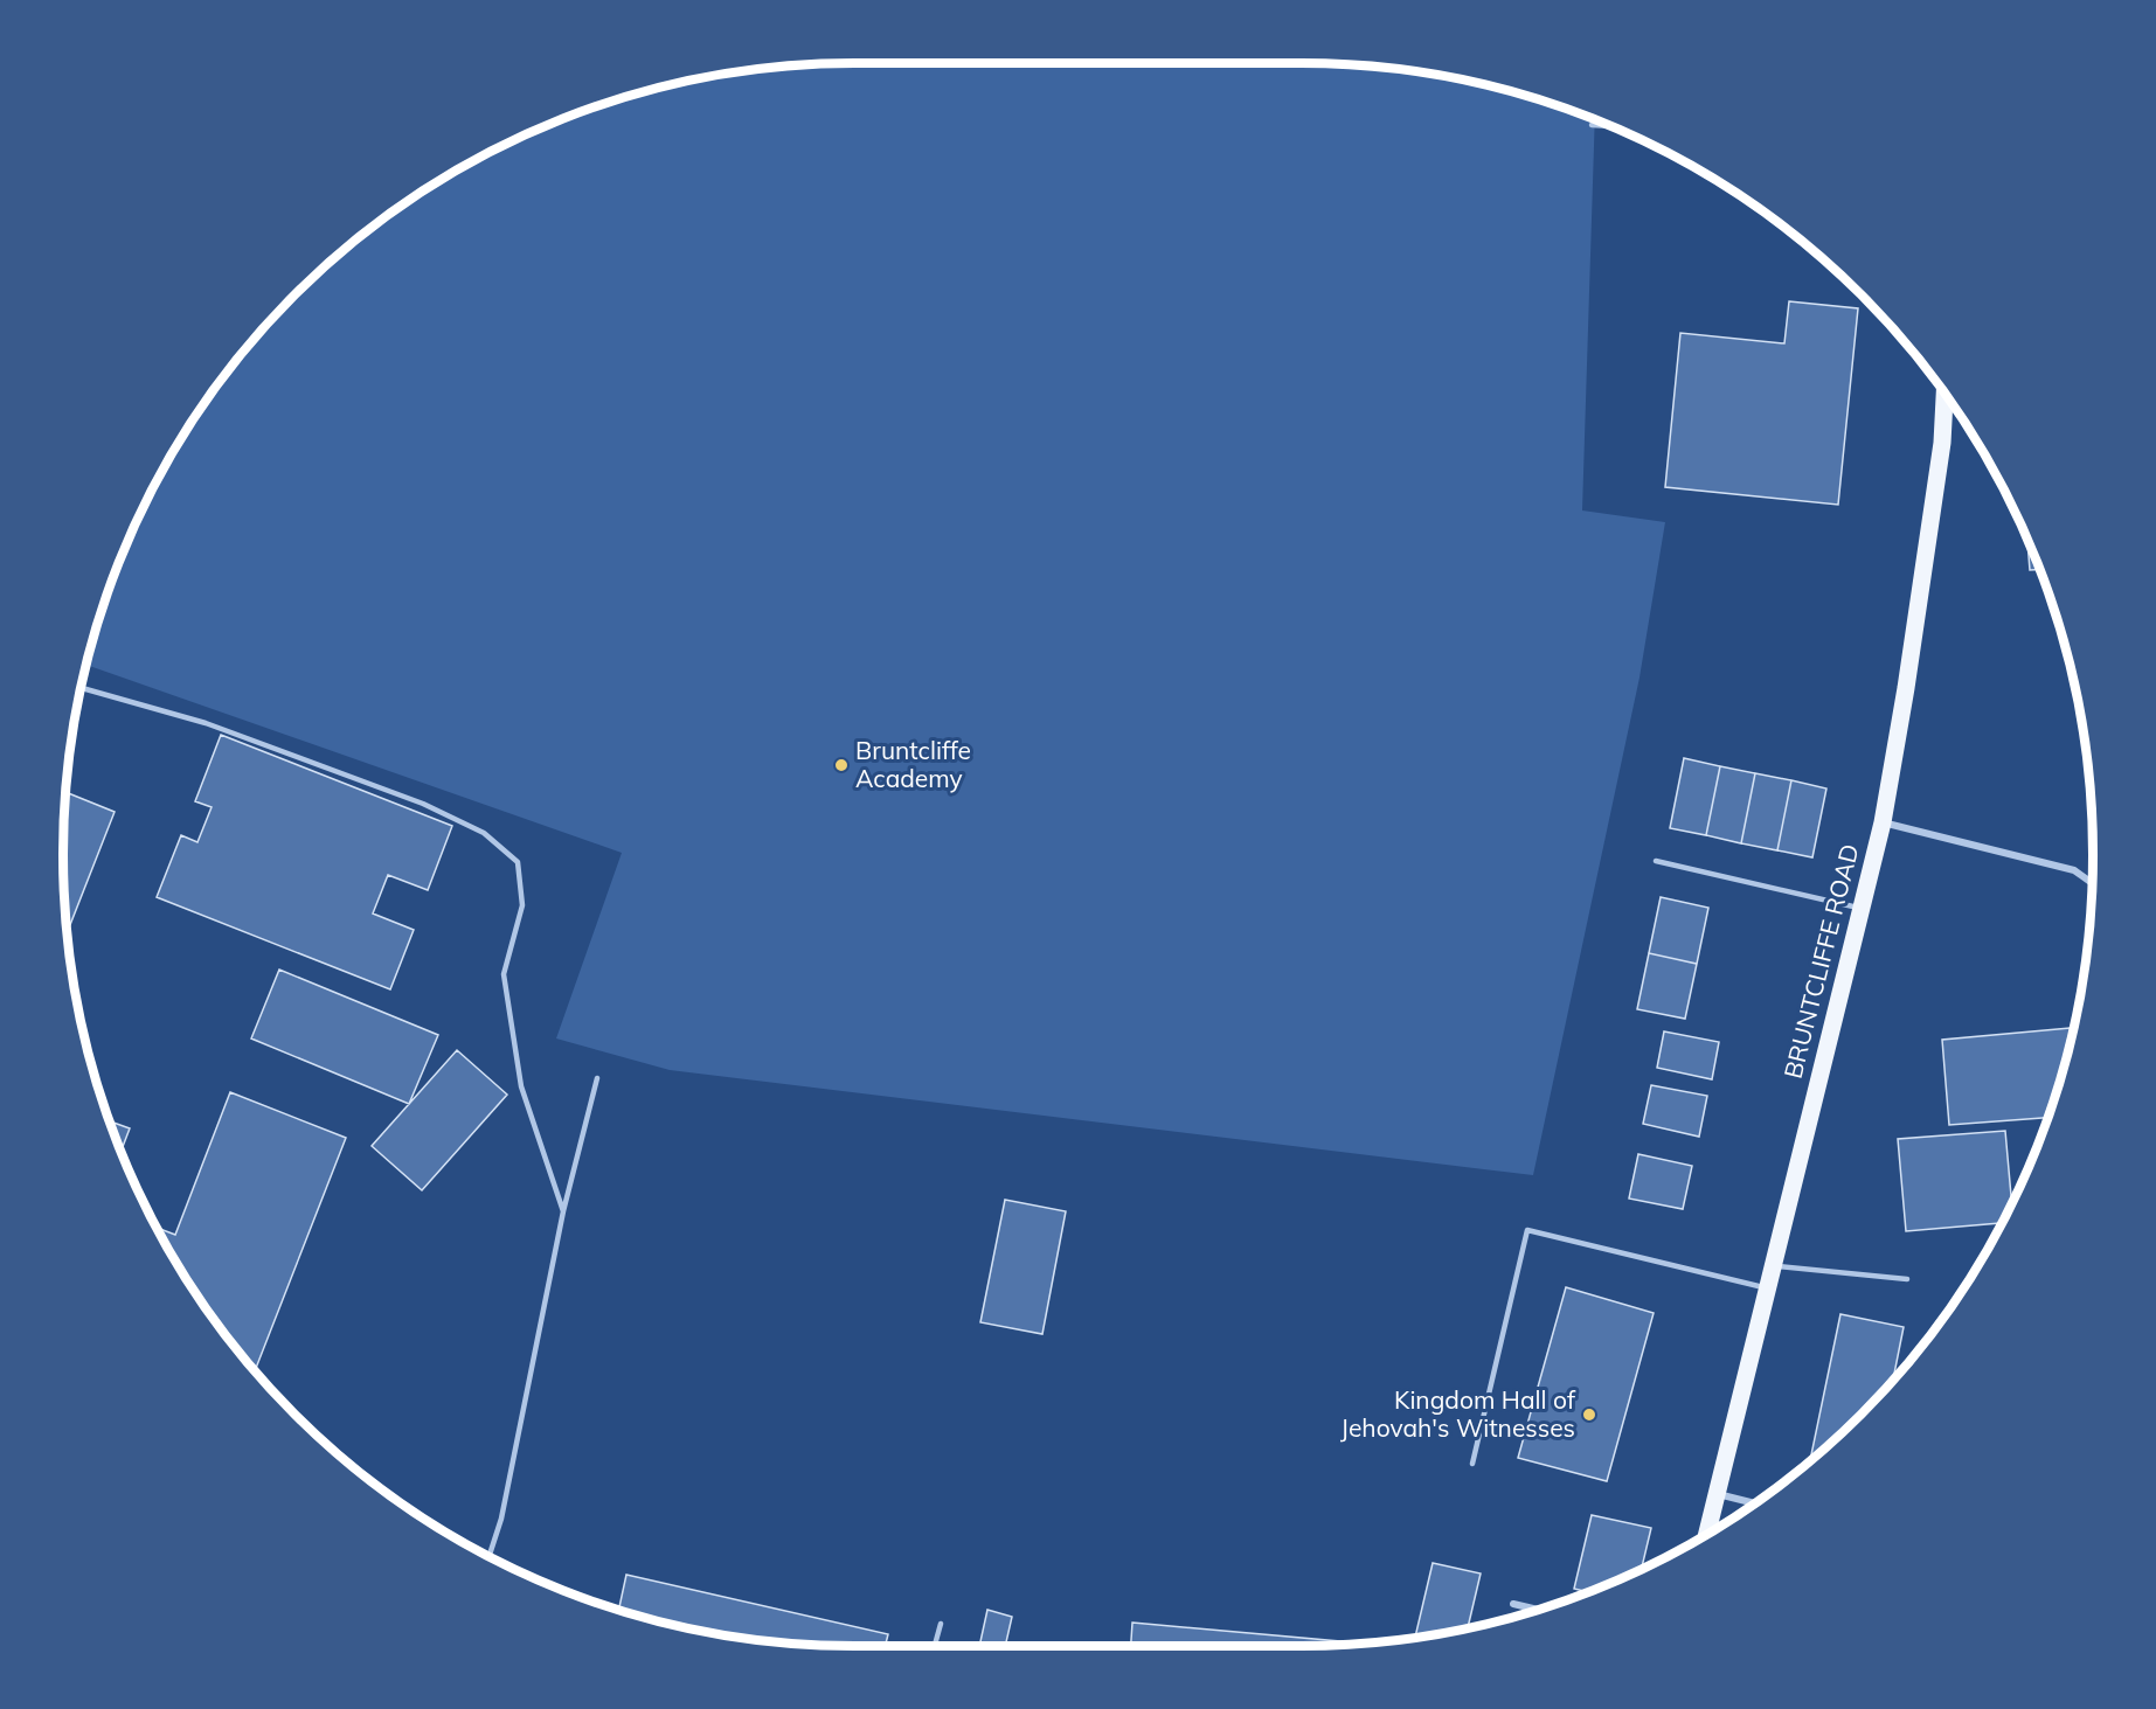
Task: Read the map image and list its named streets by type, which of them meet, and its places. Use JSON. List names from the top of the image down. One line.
{"streets":{"main road":["BRUNTCLIFFE ROAD"]},"places":["Bruntcliffe Academy","Kingdom Hall of Jehovah's Witnesses"]}
